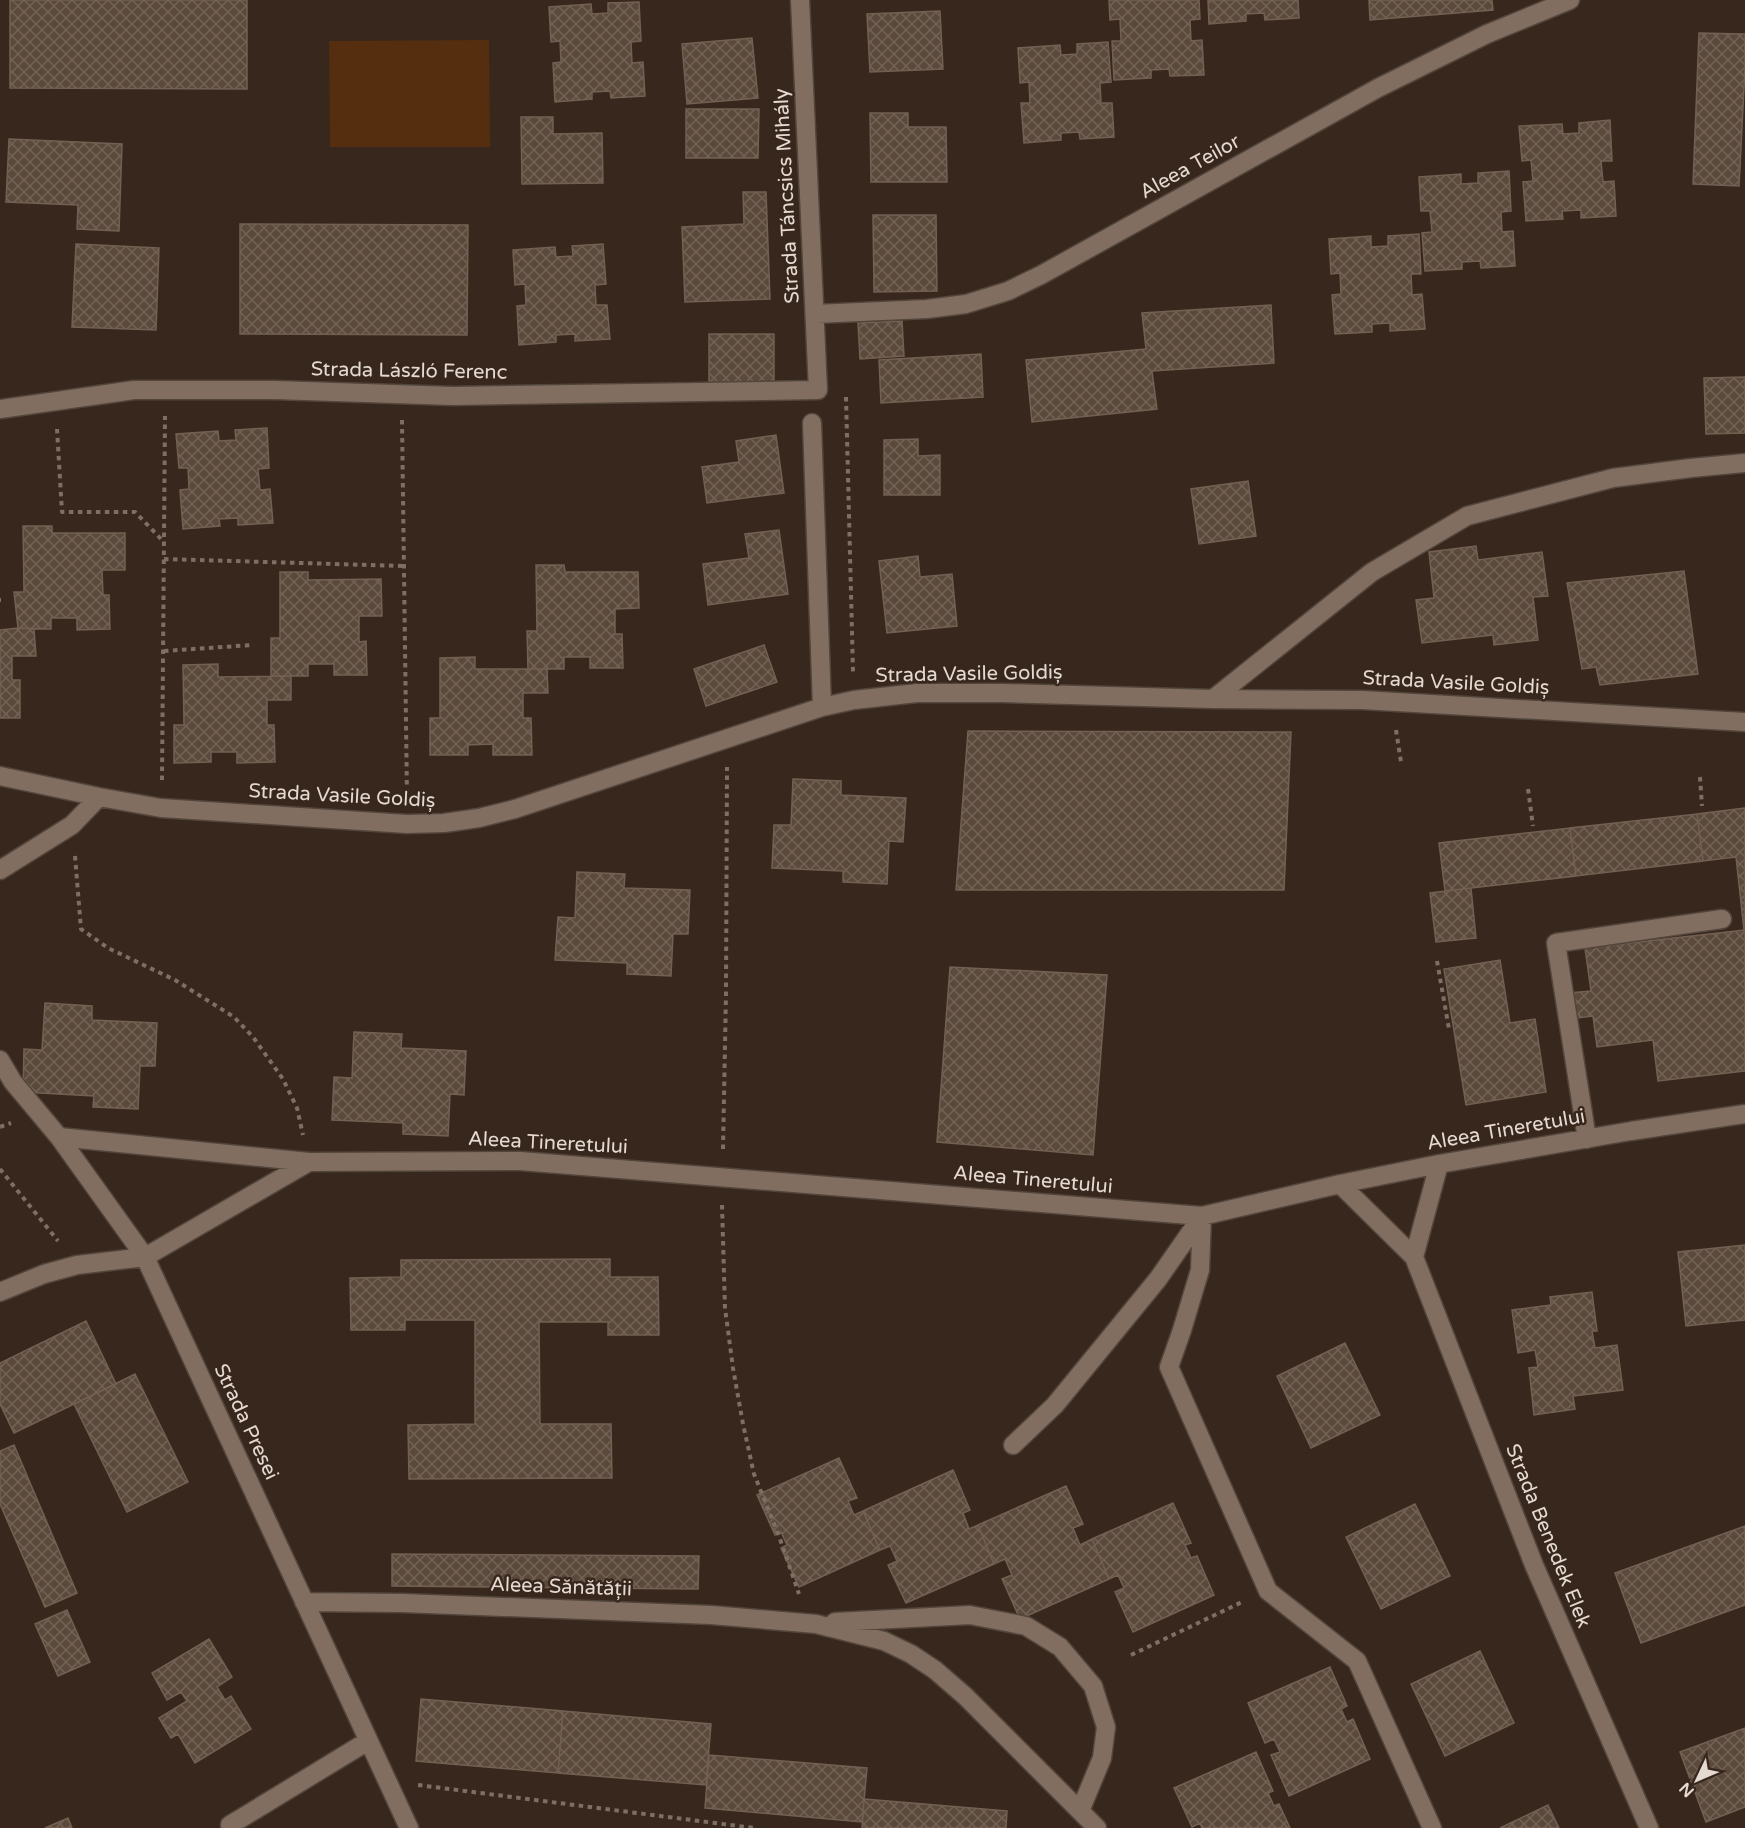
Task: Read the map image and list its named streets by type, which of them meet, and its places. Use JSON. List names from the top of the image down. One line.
{"streets":{"street":["Aleea Teilor","Strada Táncsics Mihály","Strada László Ferenc","Strada Vasile Goldiș","Aleea Tineretului","Strada Presei","Strada Benedek Elek","Aleea Sănătății"]},"crossings":[["Aleea Teilor","Strada Táncsics Mihály"],["Strada Táncsics Mihály","Strada László Ferenc"],["Aleea Tineretului","Strada Presei"],["Aleea Tineretului","Strada Benedek Elek"],["Strada Presei","Aleea Sănătății"]],"north":"bottom left"}
